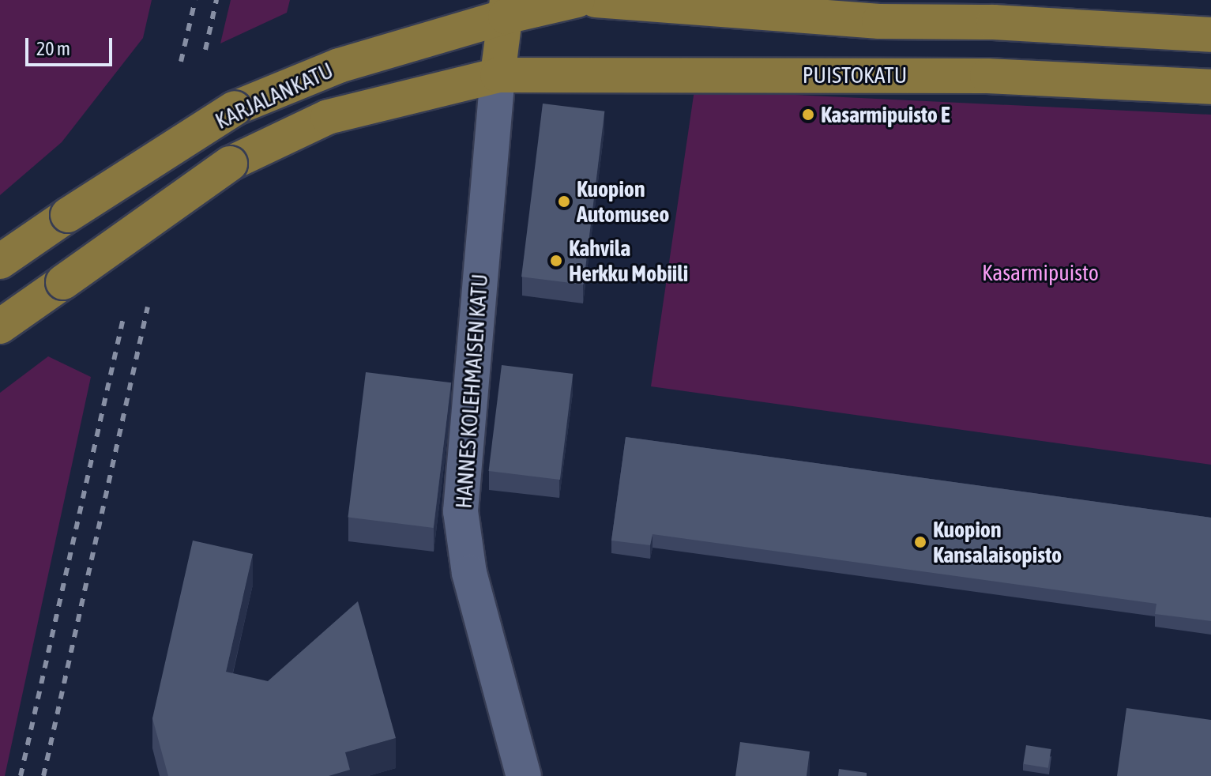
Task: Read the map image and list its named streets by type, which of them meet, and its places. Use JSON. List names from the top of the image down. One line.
{"streets":{"main road":["PUISTOKATU","KARJALANKATU"],"street":["HANNES KOLEHMAISEN KATU"]},"crossings":[["PUISTOKATU","KARJALANKATU"],["PUISTOKATU","HANNES KOLEHMAISEN KATU"],["KARJALANKATU","HANNES KOLEHMAISEN KATU"]],"parks":["Kasarmipuisto"],"places":["Kasarmipuisto E","Kuopion Automuseo","Kahvila Herkku Mobiili","Kuopion Kansalaisopisto"],"scale_bar":"20 m"}
